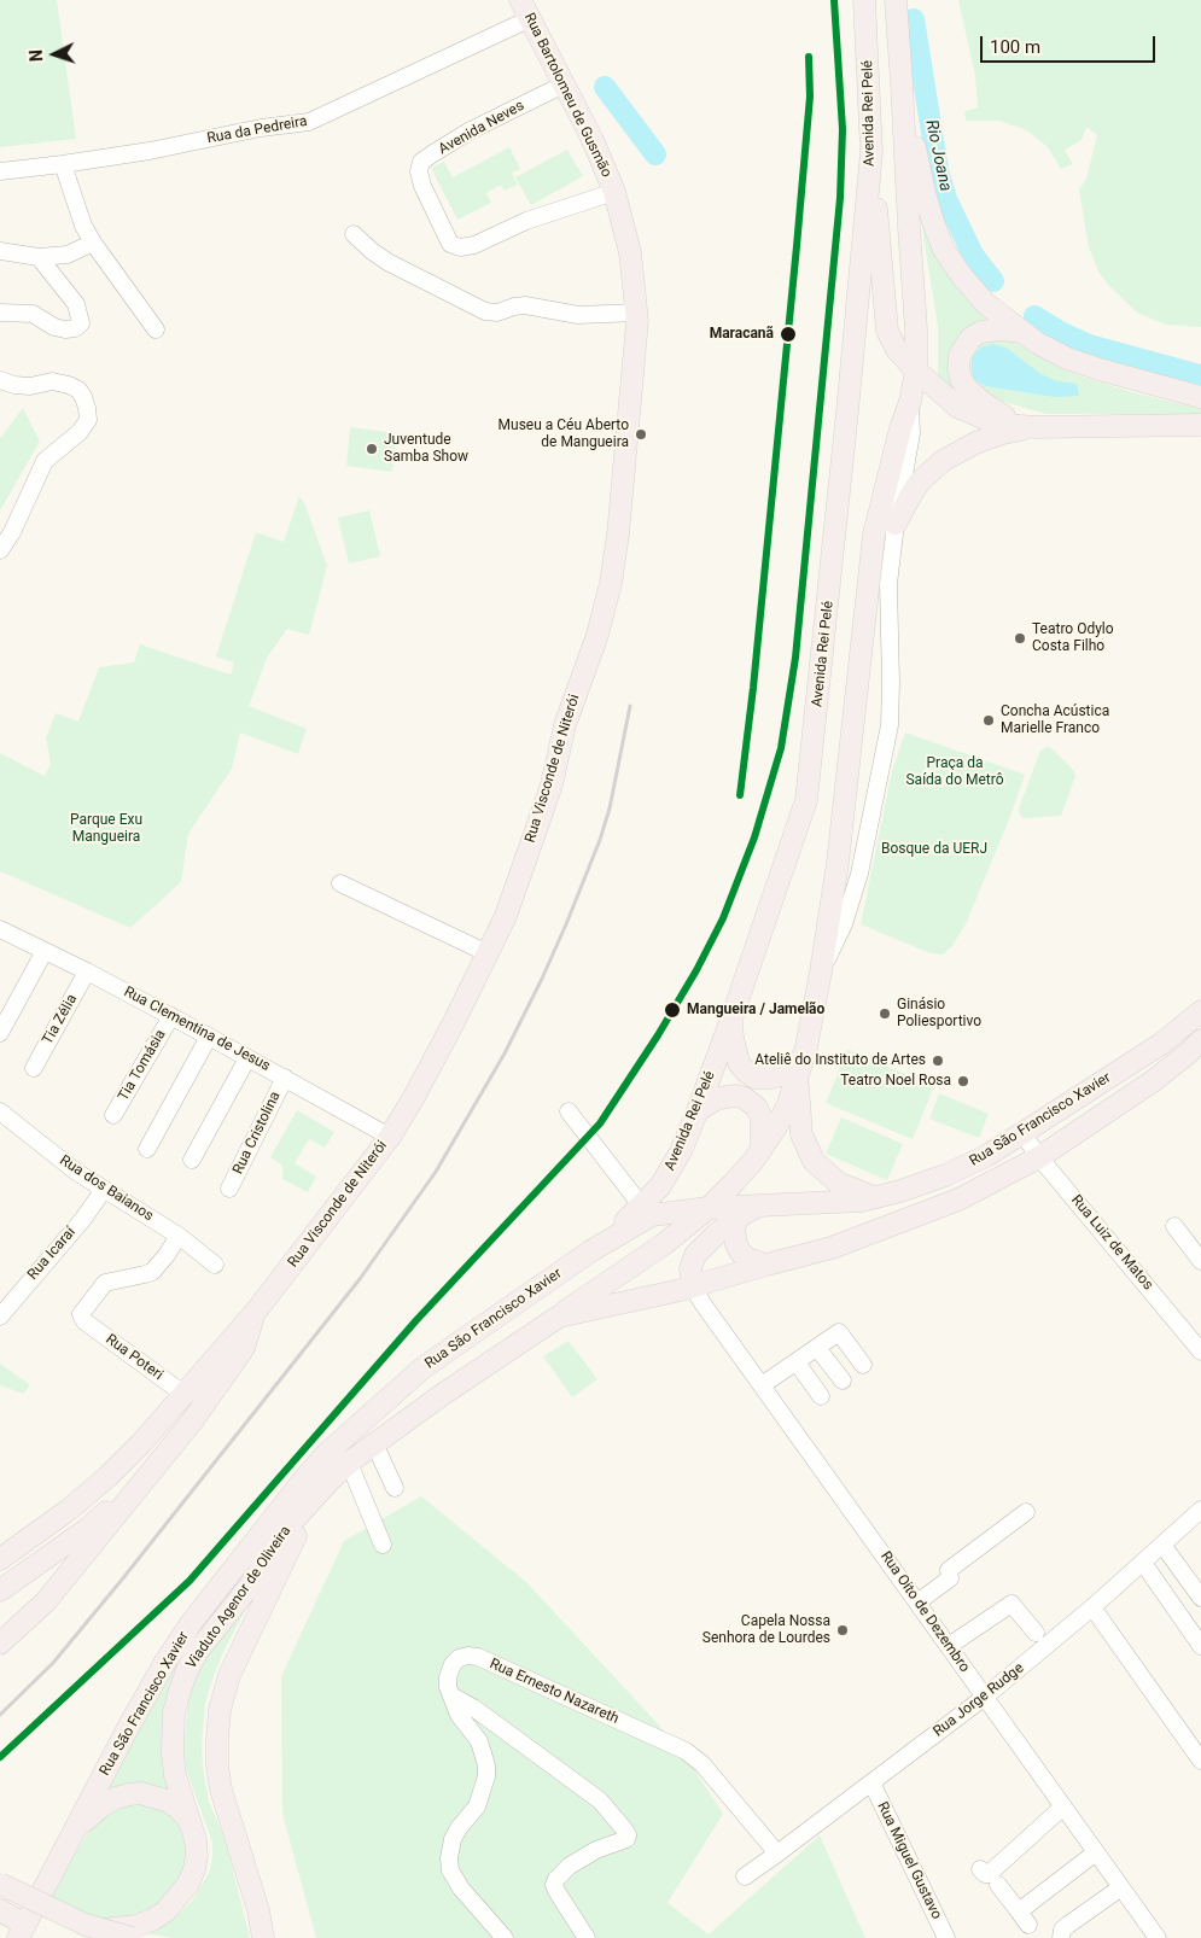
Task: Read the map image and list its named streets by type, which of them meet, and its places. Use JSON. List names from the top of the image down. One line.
{"streets":{"main road":["Rua Bartolomeu de Gusmão","Avenida Rei Pelé","Rua Visconde de Niterói","Rua São Francisco Xavier","Viaduto Agenor de Oliveira"],"street":["Avenida Neves","Rua da Pedreira","Tia Zélia","Rua Clementina de Jesus","Tia Tomásia","Rua Cristolina","Rua dos Baianos","Rua Luiz de Matos","Rua Icaraí","Rua Poteri","Rua Oito de Dezembro","Rua Ernesto Nazareth","Rua Jorge Rudge","Rua Miguel Gustavo"]},"crossings":[["Rua Bartolomeu de Gusmão","Avenida Neves"],["Rua Bartolomeu de Gusmão","Rua da Pedreira"],["Rua Bartolomeu de Gusmão","Rua Visconde de Niterói"],["Avenida Rei Pelé","Rua São Francisco Xavier"],["Avenida Neves","Rua Visconde de Niterói"],["Rua Visconde de Niterói","Rua Clementina de Jesus"],["Rua Visconde de Niterói","Rua Poteri"],["Tia Zélia","Rua Clementina de Jesus"],["Rua Clementina de Jesus","Tia Tomásia"],["Rua Clementina de Jesus","Rua Cristolina"],["Rua São Francisco Xavier","Rua Luiz de Matos"],["Rua São Francisco Xavier","Viaduto Agenor de Oliveira"],["Rua São Francisco Xavier","Rua Oito de Dezembro"],["Rua dos Baianos","Rua Icaraí"],["Rua dos Baianos","Rua Poteri"],["Rua Oito de Dezembro","Rua Jorge Rudge"],["Rua Ernesto Nazareth","Rua Jorge Rudge"],["Rua Jorge Rudge","Rua Miguel Gustavo"]],"water":["Rio Joana"],"parks":["Praça da Saída do Metrô","Parque Exu Mangueira","Bosque da UERJ"],"places":["Maracanã","Museu a Céu Aberto de Mangueira","Juventude Samba Show","Teatro Odylo Costa Filho","Concha Acústica Marielle Franco","Mangueira / Jamelão","Ginásio Poliesportivo","Ateliê do Instituto de Artes","Teatro Noel Rosa","Capela Nossa Senhora de Lourdes"],"scale_bar":"100 m","north":"left"}
